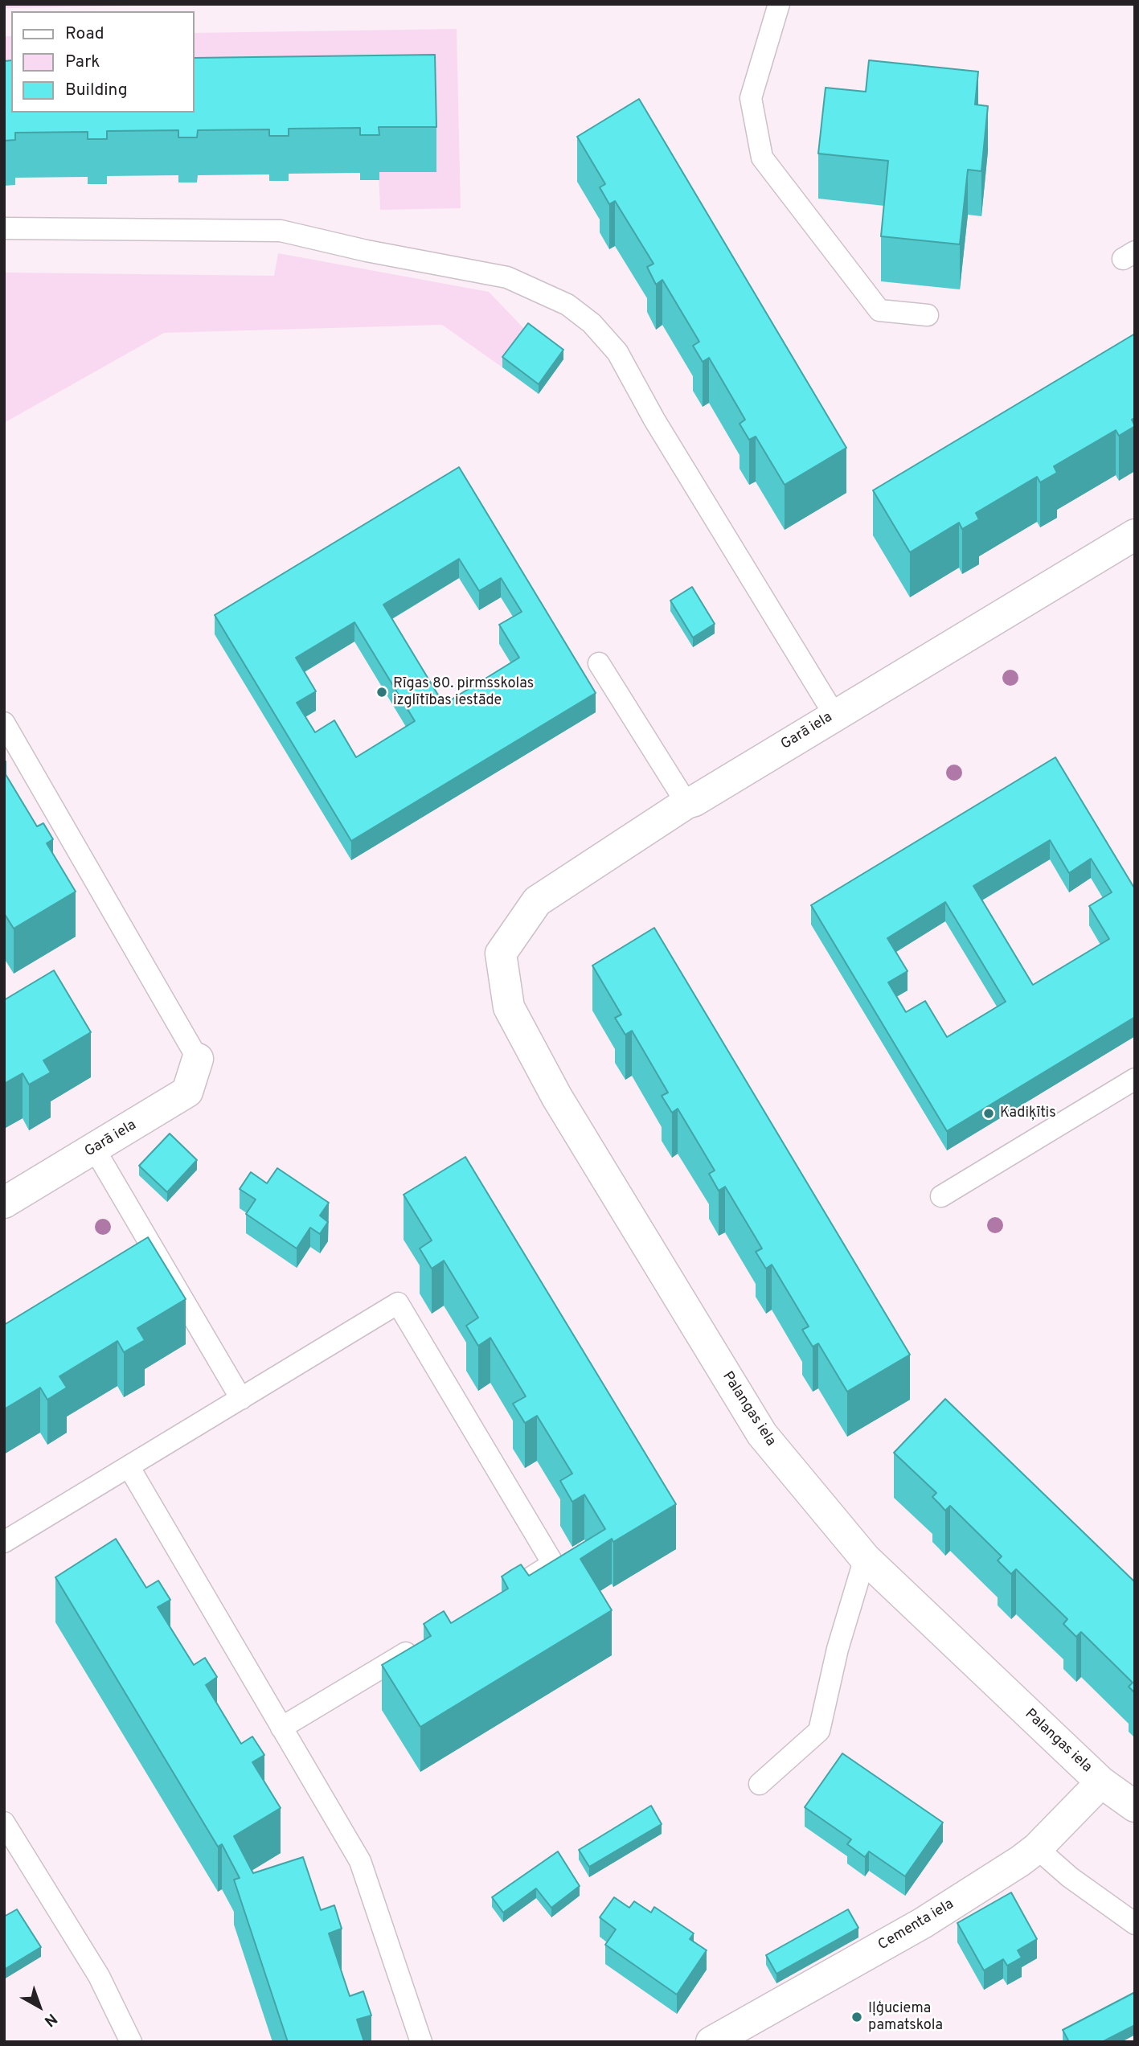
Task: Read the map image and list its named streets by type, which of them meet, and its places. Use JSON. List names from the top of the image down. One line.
{"streets":{"street":["Garā iela","Palangas iela","Cementa iela"]},"crossings":[["Garā iela","Palangas iela"],["Palangas iela","Cementa iela"]],"places":["Rīgas 80. pirmsskolas izglītības iestāde","Kadiķītis","Iļģuciema pamatskola"],"legend":["Road","Park","Building"],"north":"bottom right"}
